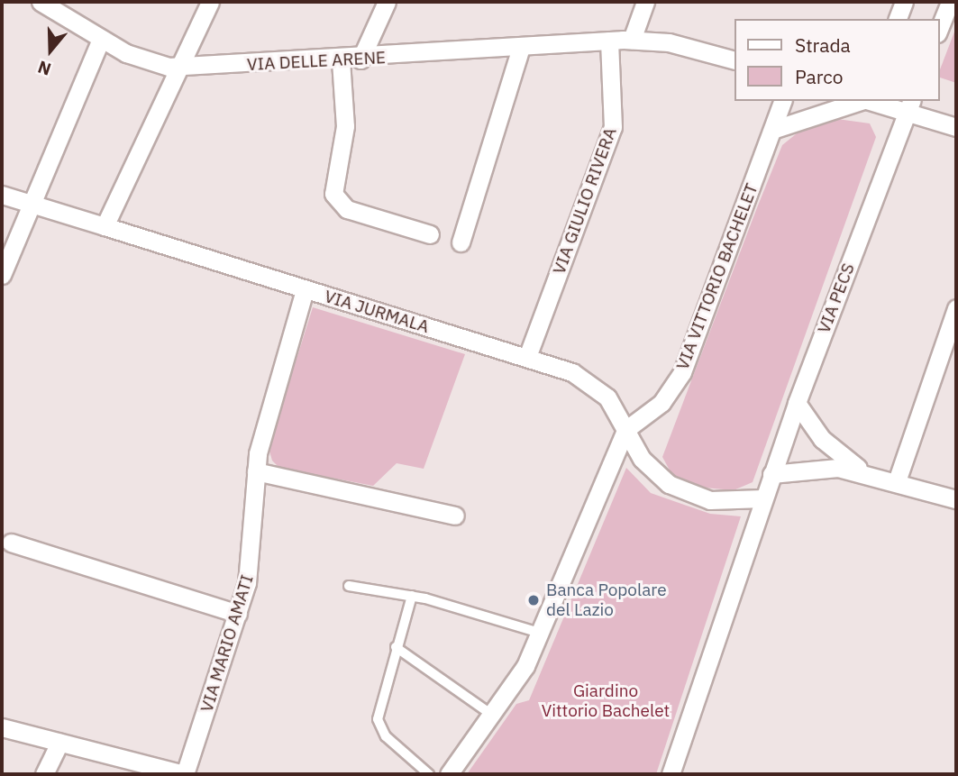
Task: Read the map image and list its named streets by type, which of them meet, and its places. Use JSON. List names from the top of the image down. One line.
{"streets":{"street":["VIA DELLE ARENE","VIA GIULIO RIVERA","VIA VITTORIO BACHELET","VIA PECS","VIA JURMALA","VIA MARIO AMATI"]},"crossings":[["VIA DELLE ARENE","VIA GIULIO RIVERA"],["VIA GIULIO RIVERA","VIA JURMALA"],["VIA VITTORIO BACHELET","VIA JURMALA"],["VIA JURMALA","VIA MARIO AMATI"]],"parks":["Giardino Vittorio Bachelet"],"places":["Banca Popolare del Lazio"],"legend":["Strada","Parco"],"north":"bottom"}
